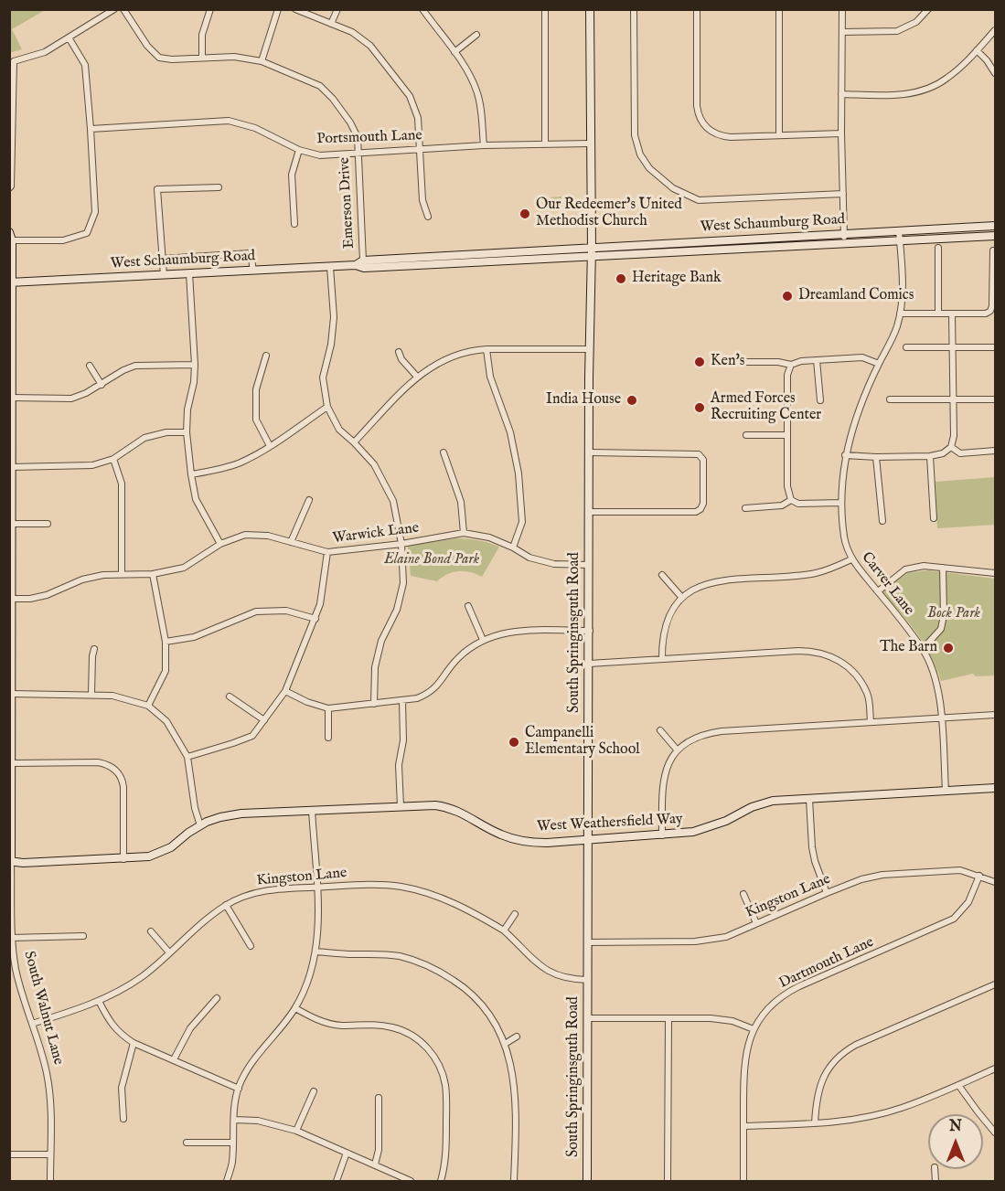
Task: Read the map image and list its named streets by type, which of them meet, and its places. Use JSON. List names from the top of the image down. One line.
{"streets":{"street":["Portsmouth Lane","Emerson Drive","West Schaumburg Road","Warwick Lane","Carver Lane","South Springinsguth Road","West Weathersfield Way","Kingston Lane","Dartmouth Lane","South Walnut Lane"]},"crossings":[["Portsmouth Lane","Emerson Drive"],["Portsmouth Lane","South Springinsguth Road"],["Emerson Drive","West Schaumburg Road"],["West Schaumburg Road","Carver Lane"],["West Schaumburg Road","South Springinsguth Road"],["West Schaumburg Road","South Walnut Lane"],["Warwick Lane","South Springinsguth Road"],["Warwick Lane","South Walnut Lane"],["Carver Lane","West Weathersfield Way"],["South Springinsguth Road","West Weathersfield Way"],["South Springinsguth Road","Kingston Lane"],["West Weathersfield Way","South Walnut Lane"],["Kingston Lane","Dartmouth Lane"],["Kingston Lane","South Walnut Lane"]],"parks":["Elaine Bond Park","Bock Park"],"places":["Our Redeemer's United Methodist Church","Heritage Bank","Dreamland Comics","Ken's","India House","Armed Forces Recruiting Center","The Barn","Campanelli Elementary School"],"north":"top"}
